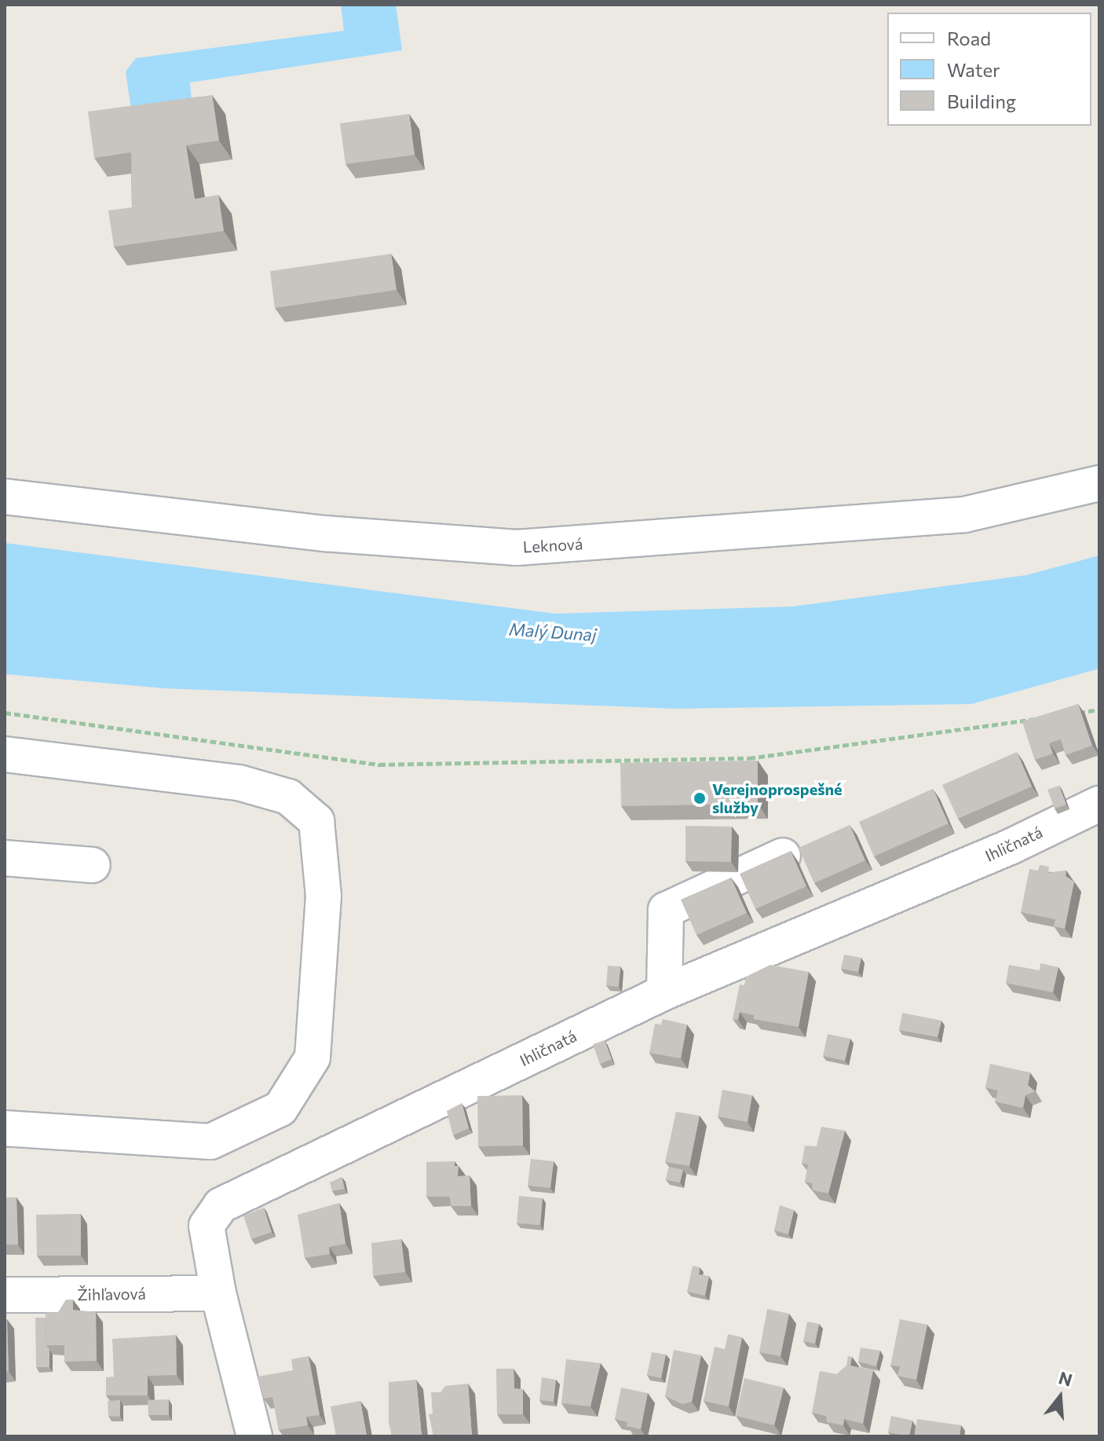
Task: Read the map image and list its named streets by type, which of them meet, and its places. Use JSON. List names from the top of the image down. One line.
{"streets":{"street":["Leknová","Ihličnatá","Žihľavová"]},"crossings":[["Ihličnatá","Žihľavová"]],"water":["Malý Dunaj"],"places":["Verejnoprospešné služby"],"legend":["Road","Water","Building"],"north":"top"}
